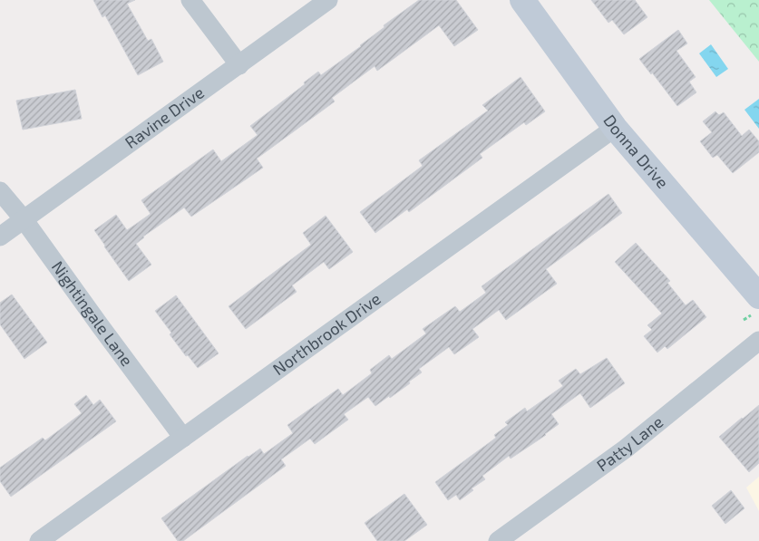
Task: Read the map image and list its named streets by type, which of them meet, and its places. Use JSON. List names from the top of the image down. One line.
{"streets":{"street":["Ravine Drive","Donna Drive","Nightingale Lane","Northbrook Drive","Patty Lane"]},"crossings":[["Ravine Drive","Nightingale Lane"],["Donna Drive","Northbrook Drive"],["Nightingale Lane","Northbrook Drive"]]}
